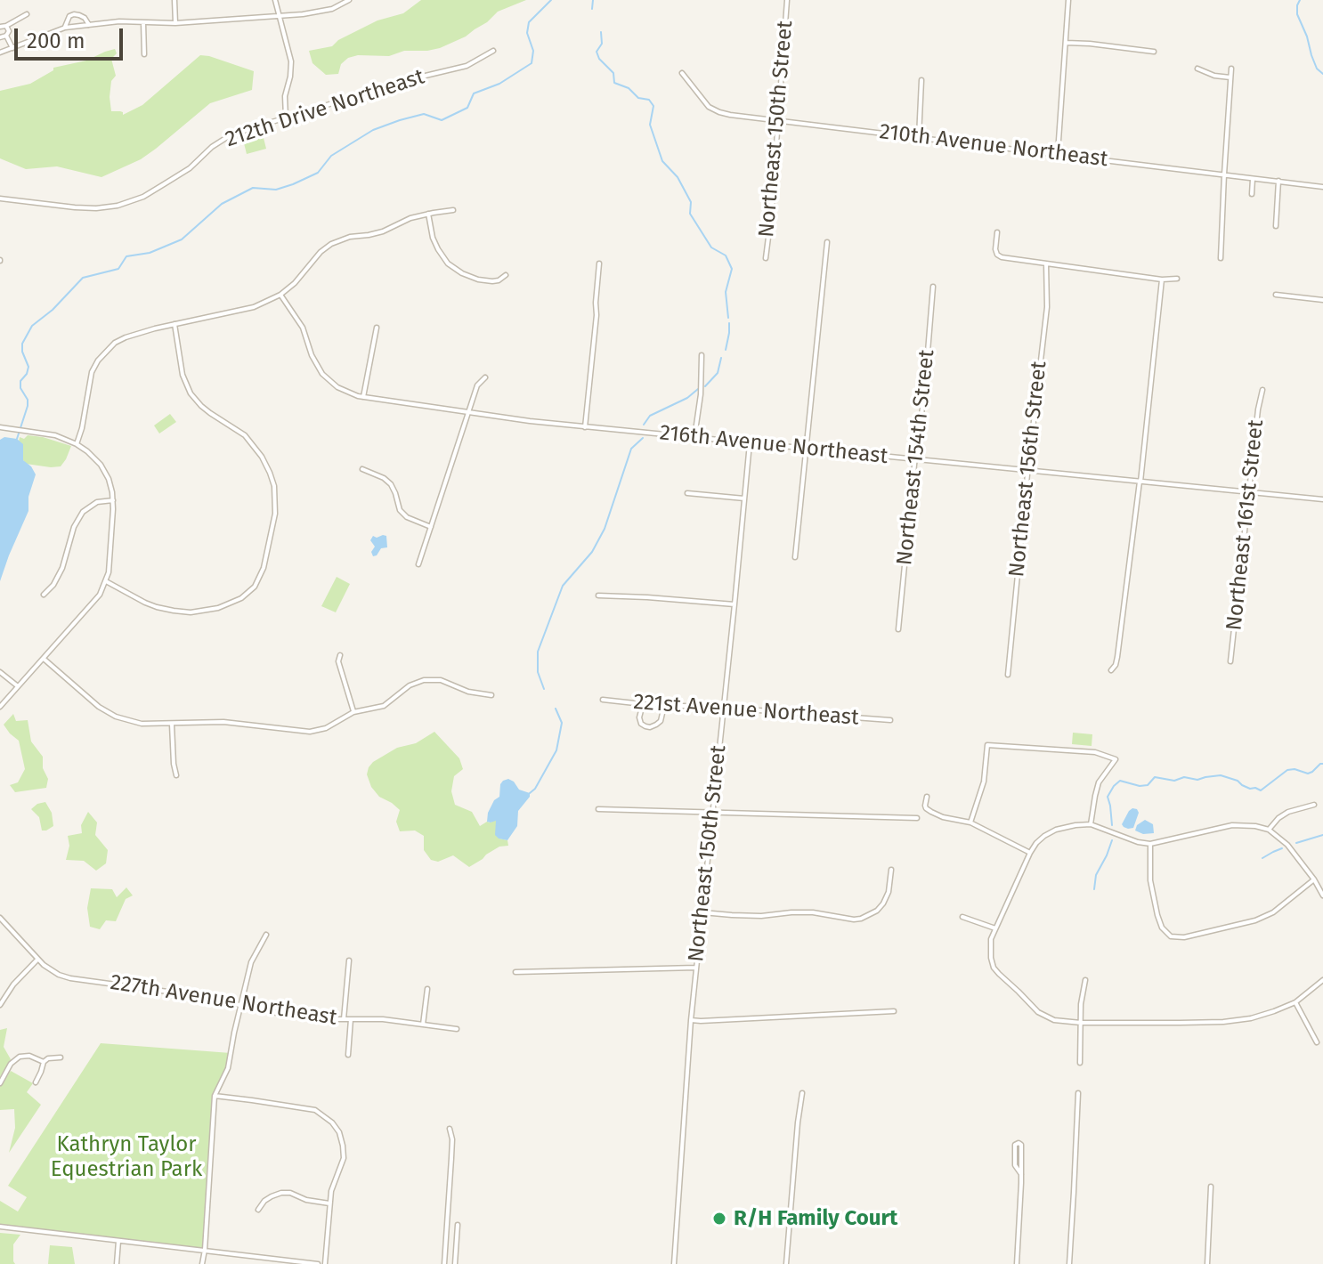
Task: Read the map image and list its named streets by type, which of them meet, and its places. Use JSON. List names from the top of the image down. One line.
{"streets":{"street":["212th Drive Northeast","Northeast 150th Street","210th Avenue Northeast","216th Avenue Northeast","Northeast 154th Street","Northeast 156th Street","Northeast 161st Street","221st Avenue Northeast","227th Avenue Northeast"]},"crossings":[["Northeast 150th Street","210th Avenue Northeast"],["Northeast 150th Street","216th Avenue Northeast"],["Northeast 150th Street","221st Avenue Northeast"],["216th Avenue Northeast","Northeast 154th Street"],["216th Avenue Northeast","Northeast 156th Street"],["216th Avenue Northeast","Northeast 161st Street"]],"parks":["Kathryn Taylor Equestrian Park"],"places":["R/H Family Court"],"scale_bar":"200 m"}
